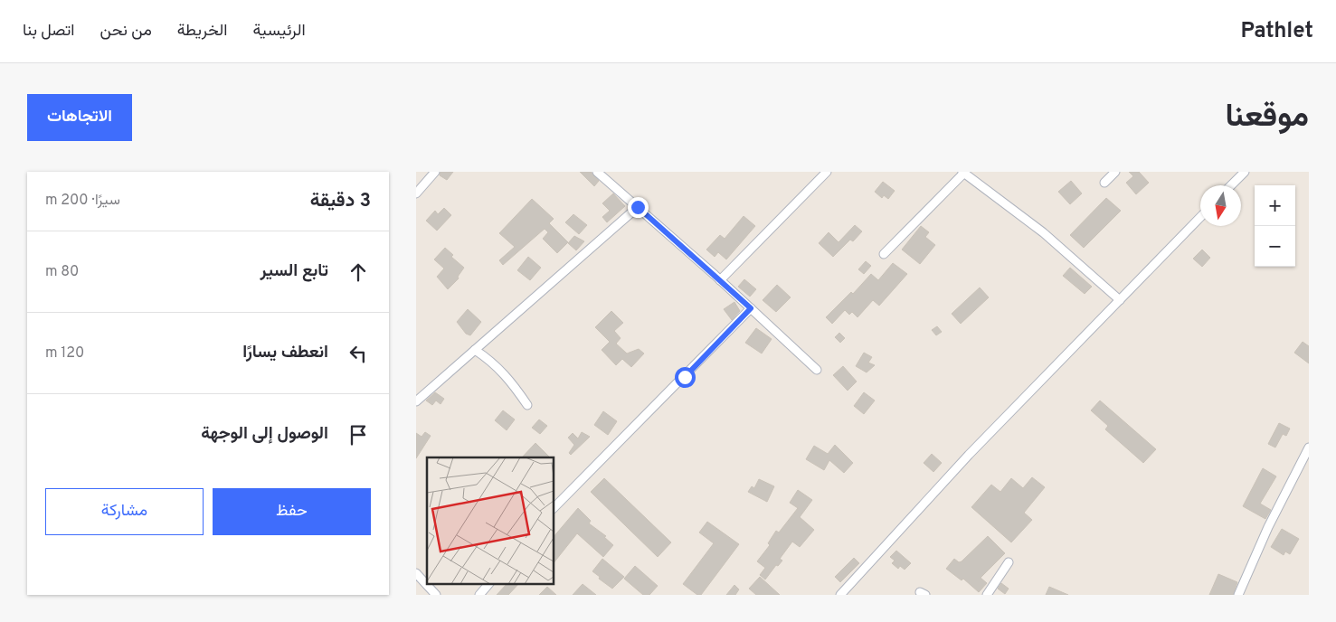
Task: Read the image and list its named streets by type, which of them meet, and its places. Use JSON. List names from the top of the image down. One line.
{"north":"bottom","page":{"header":"Pathlet","nav":["الرئيسية","الخريطة","من نحن","اتصل بنا"],"title":"موقعنا","buttons":["الاتجاهات",["حفظ","مشاركة"]],"heading":["3 دقيقة","سيرًا · 200 m"],"map_buttons":["+","−"],"list":[["تابع السير","80 m"],["انعطف يسارًا","120 m"],"الوصول إلى الوجهة"]}}
